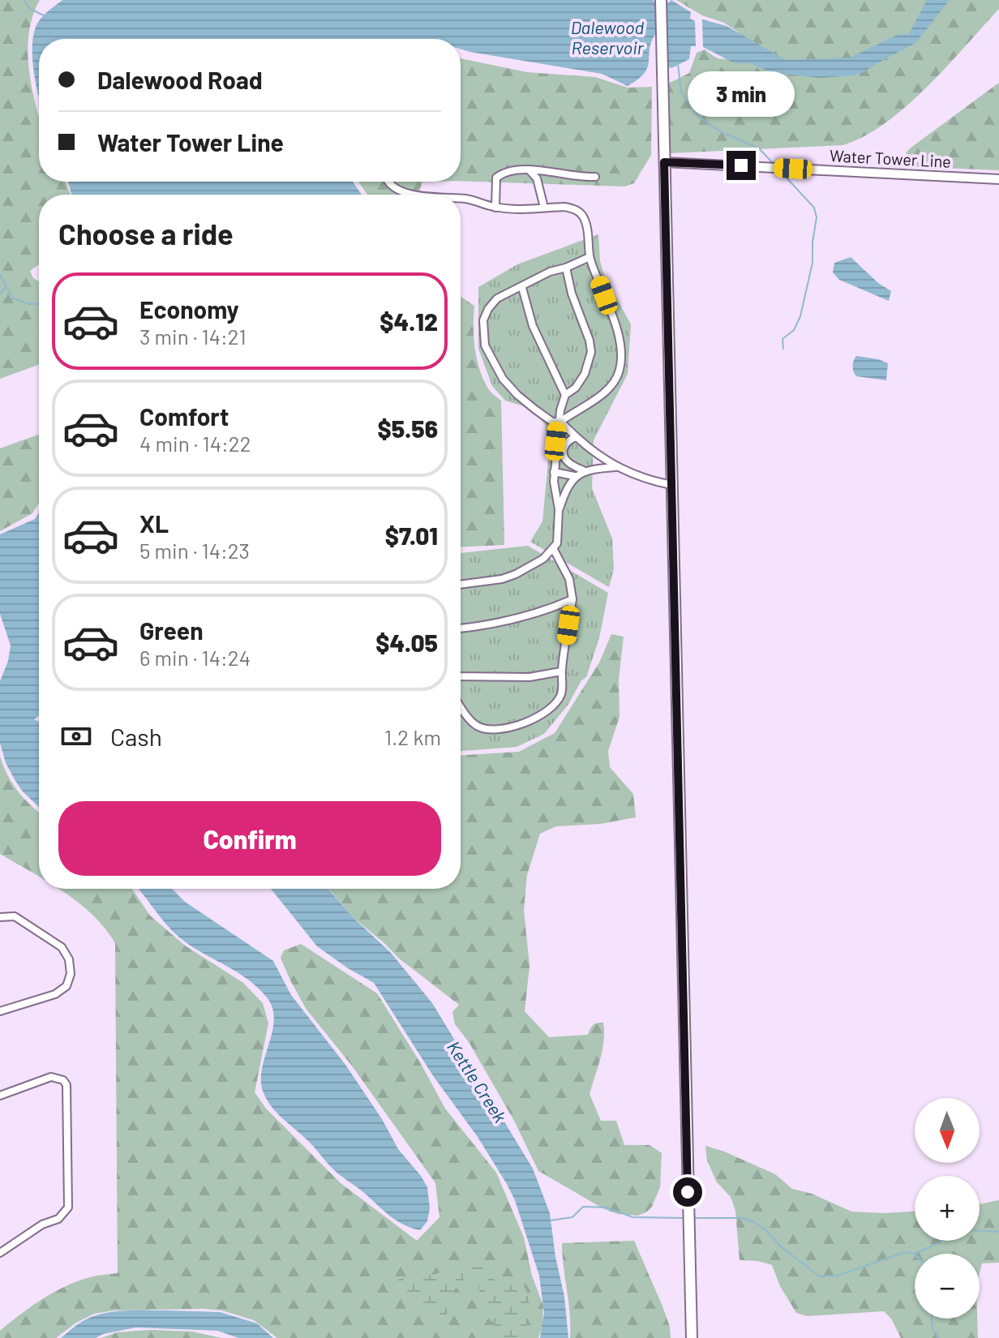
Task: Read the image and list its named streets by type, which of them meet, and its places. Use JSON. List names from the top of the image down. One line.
{"streets":{"street":["Water Tower Line"]},"water":["Dalewood Reservoir","Kettle Creek"],"north":"bottom","page":{"banner":["Dalewood Road","Water Tower Line"],"bubble":"3 min","heading":"Choose a ride","list":[{"name":"Economy","note":"3 min · 14:21","value":"$4.12"},{"name":"Comfort","note":"4 min · 14:22","value":"$5.56"},{"name":"XL","note":"5 min · 14:23","value":"$7.01"},{"name":"Green","note":"6 min · 14:24","value":"$4.05"}],"pay":["Cash","1.2 km"],"buttons":"Confirm","map_buttons":["+","−"]}}
